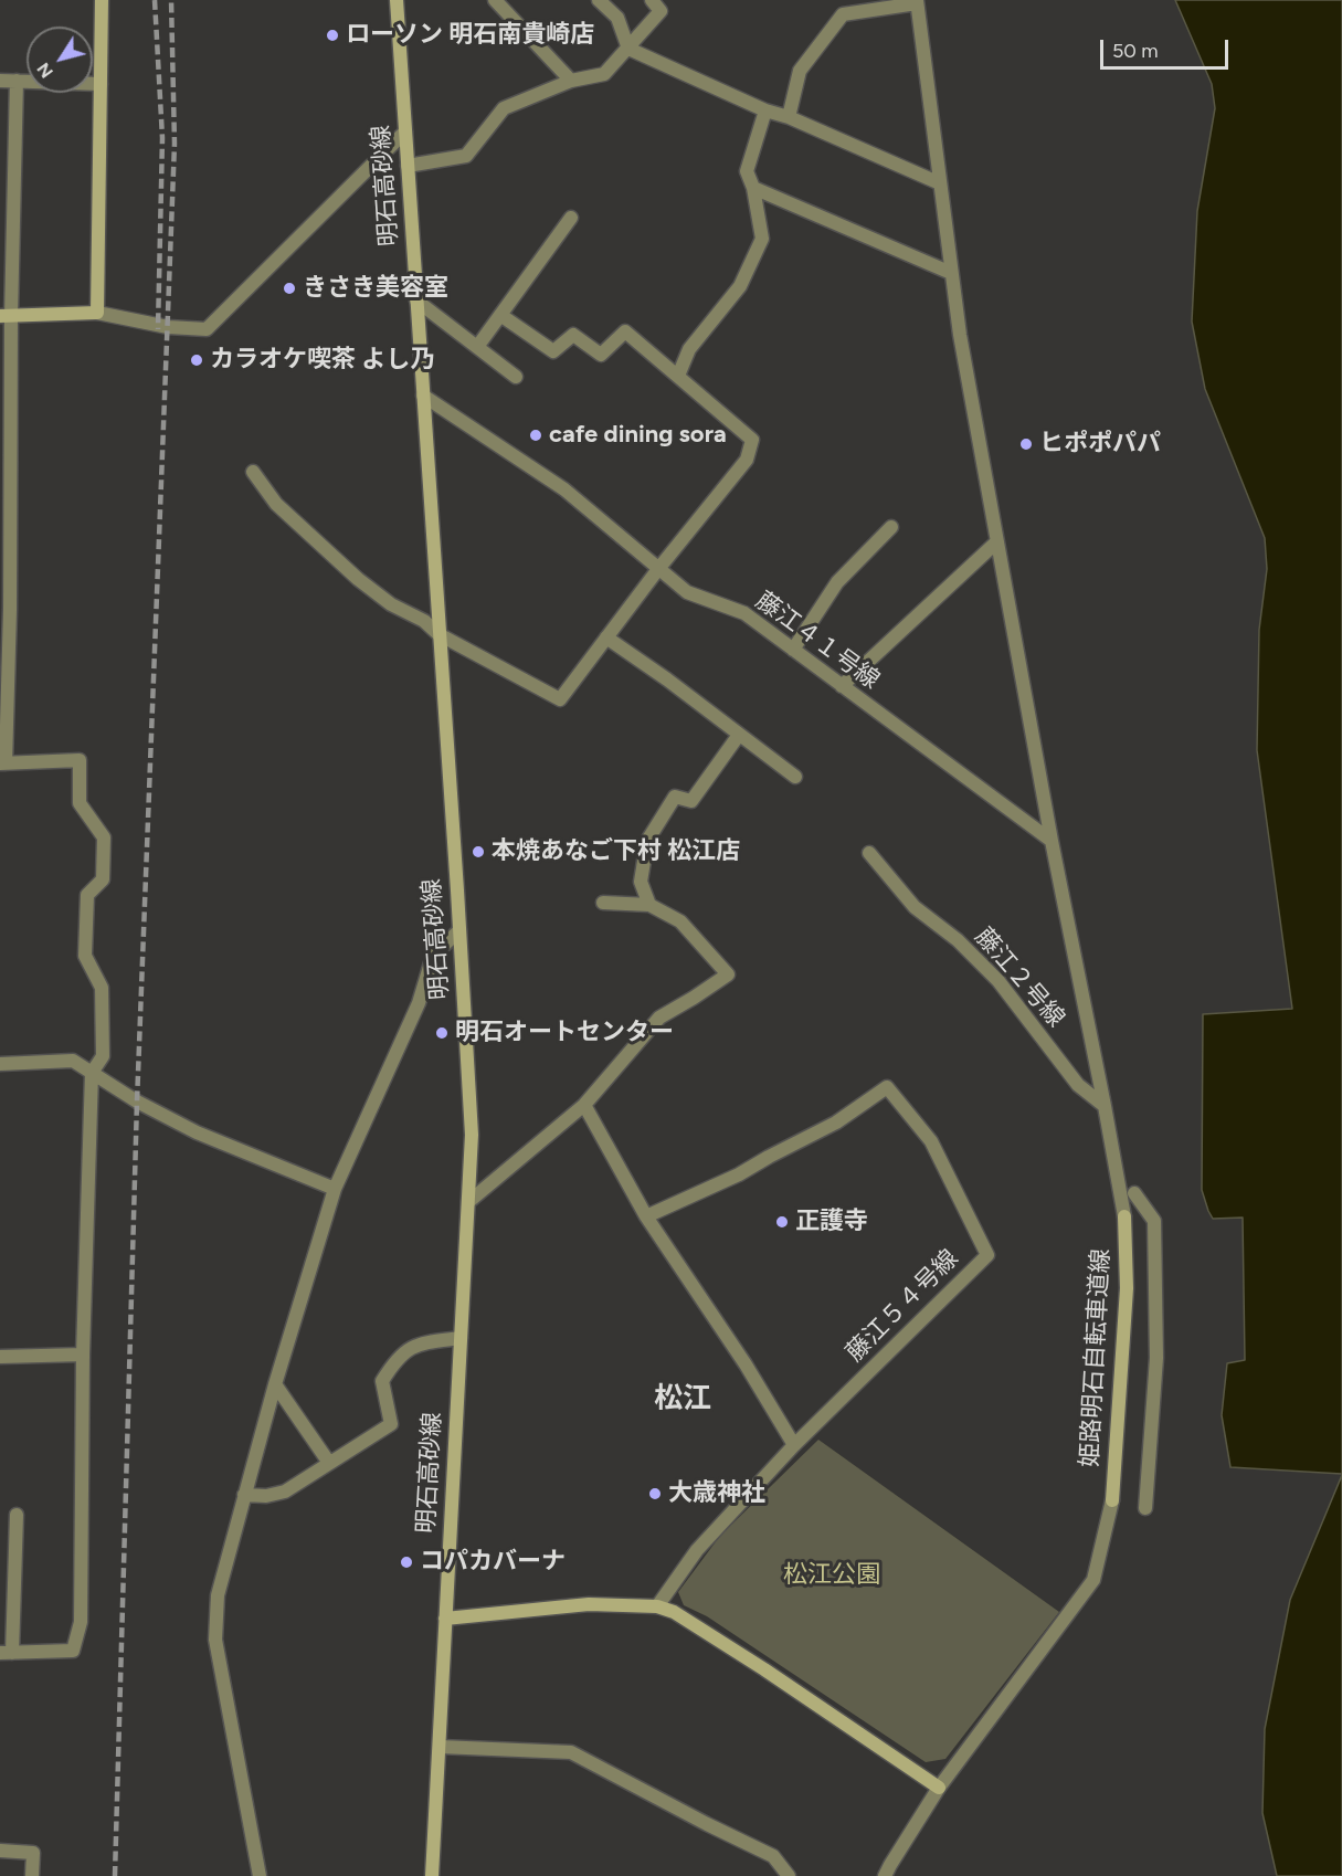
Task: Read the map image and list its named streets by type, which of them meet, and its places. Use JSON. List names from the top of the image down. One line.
{"streets":{"main road":["明石高砂線","姫路明石自転車道線"],"street":["藤江４１号線","藤江２号線","藤江５４号線"]},"crossings":[["明石高砂線","藤江４１号線"]],"districts":["松江"],"parks":["松江公園"],"places":["ローソン 明石南貴崎店","きさき美容室","カラオケ喫茶 よし乃","cafe dining sora","ヒポポパパ","本焼あなご下村 松江店","明石オートセンター","正護寺","大歳神社","コパカバーナ"],"scale_bar":"50 m","north":"bottom left"}
